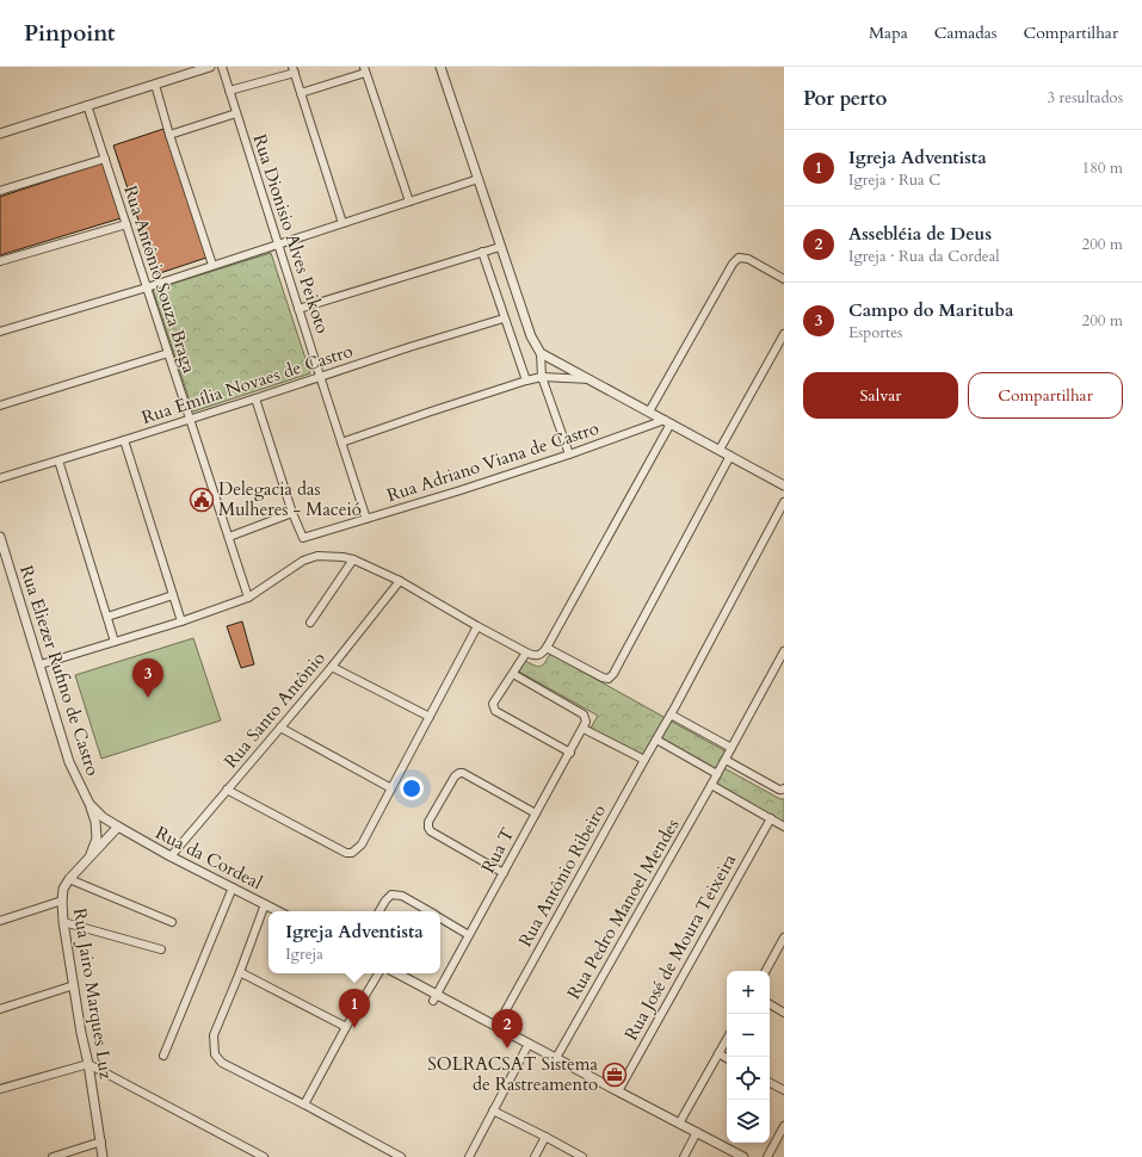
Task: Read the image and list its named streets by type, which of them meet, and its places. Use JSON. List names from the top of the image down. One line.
{"streets":{"street":["Rua Dionisio Alves Peikoto","Rua Antônio Souza Braga","Rua Emília Novaes de Castro","Rua Adriano Viana de Castro","Rua Eliezer Rufino de Castro","Rua Santo Antônio","Rua T","Rua da Cordeal","Rua Antônio Ribeiro","Rua Pedro Manoel Mendes","Rua José de Moura Teixeira","Rua Jairo Marques Luz"]},"crossings":[["Rua Dionisio Alves Peikoto","Rua Emília Novaes de Castro"],["Rua Dionisio Alves Peikoto","Rua Adriano Viana de Castro"],["Rua Antônio Souza Braga","Rua Emília Novaes de Castro"],["Rua Eliezer Rufino de Castro","Rua da Cordeal"],["Rua Eliezer Rufino de Castro","Rua Jairo Marques Luz"],["Rua Santo Antônio","Rua da Cordeal"],["Rua da Cordeal","Rua Jairo Marques Luz"]],"places":{"public building":["Delegacia das Mulheres - Maceió"],"office":["SOLRACSAT Sistema de Rastreamento"]},"page":{"header":"Pinpoint","nav":["Mapa","Camadas","Compartilhar"],"heading":["Por perto","3 resultados"],"list":[{"mark":"1","name":"Igreja Adventista","note":"Igreja · Rua C","value":"180 m"},{"mark":"2","name":"Assebléia de Deus","note":"Igreja · Rua da Cordeal","value":"200 m"},{"mark":"3","name":"Campo do Marituba","note":"Esportes","value":"200 m"}],"buttons":["Salvar","Compartilhar"],"pins":["3","1","2"],"popup":["Igreja Adventista","Igreja"],"map_buttons":["+","−"]}}
